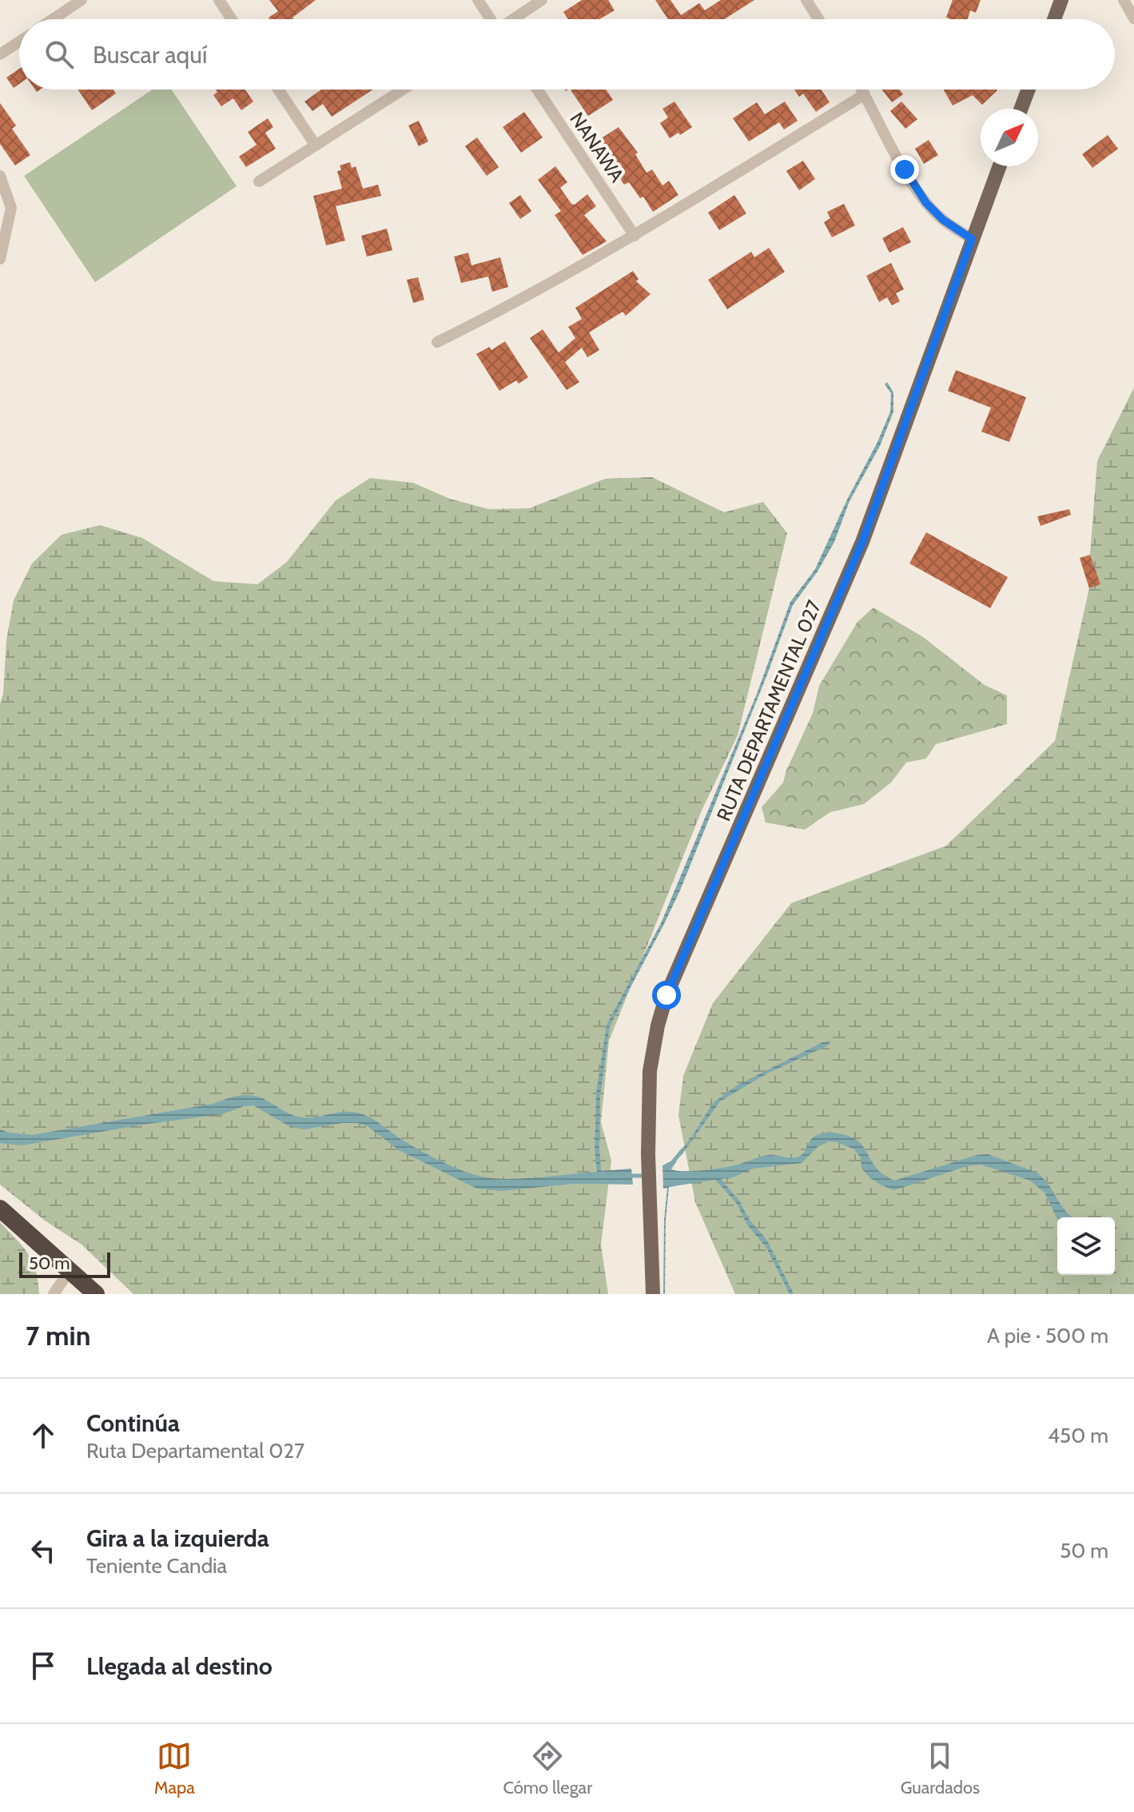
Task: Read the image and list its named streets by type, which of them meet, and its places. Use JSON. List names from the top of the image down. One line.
{"streets":{"main road":["RUTA DEPARTAMENTAL 027"],"street":["NANAWA"]},"scale_bar":"50 m","north":"top right","page":{"search":"Buscar aquí","scale":"50 m","heading":["7 min","A pie · 500 m"],"list":[["Continúa","Ruta Departamental 027","450 m"],["Gira a la izquierda","Teniente Candia","50 m"],"Llegada al destino"],"nav":["Mapa","Cómo llegar","Guardados"]}}
